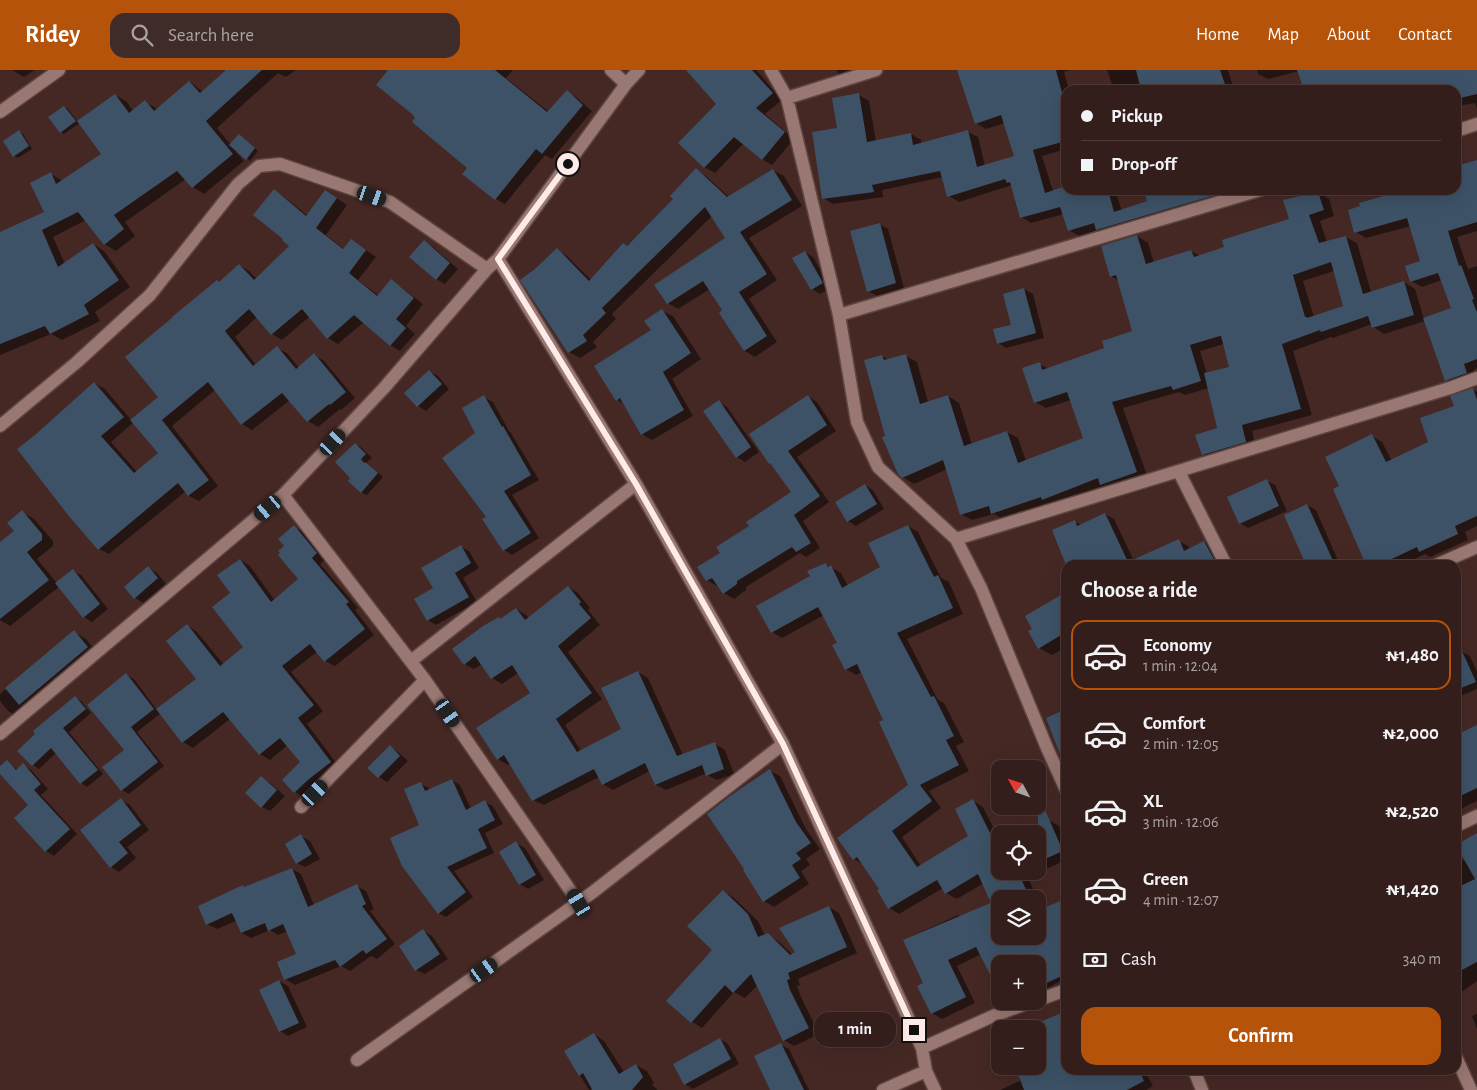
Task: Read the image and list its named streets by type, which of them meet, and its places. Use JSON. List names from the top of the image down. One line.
{"north":"top left","page":{"header":"Ridey","search":"Search here","nav":["Home","Map","About","Contact"],"banner":["Pickup","Drop-off"],"heading":"Choose a ride","list":[{"name":"Economy","note":"1 min · 12:04","value":"₦1,480"},{"name":"Comfort","note":"2 min · 12:05","value":"₦2,000"},{"name":"XL","note":"3 min · 12:06","value":"₦2,520"},{"name":"Green","note":"4 min · 12:07","value":"₦1,420"}],"map_buttons":["+","−"],"pay":["Cash","340 m"],"buttons":"Confirm","bubble":"1 min"}}
